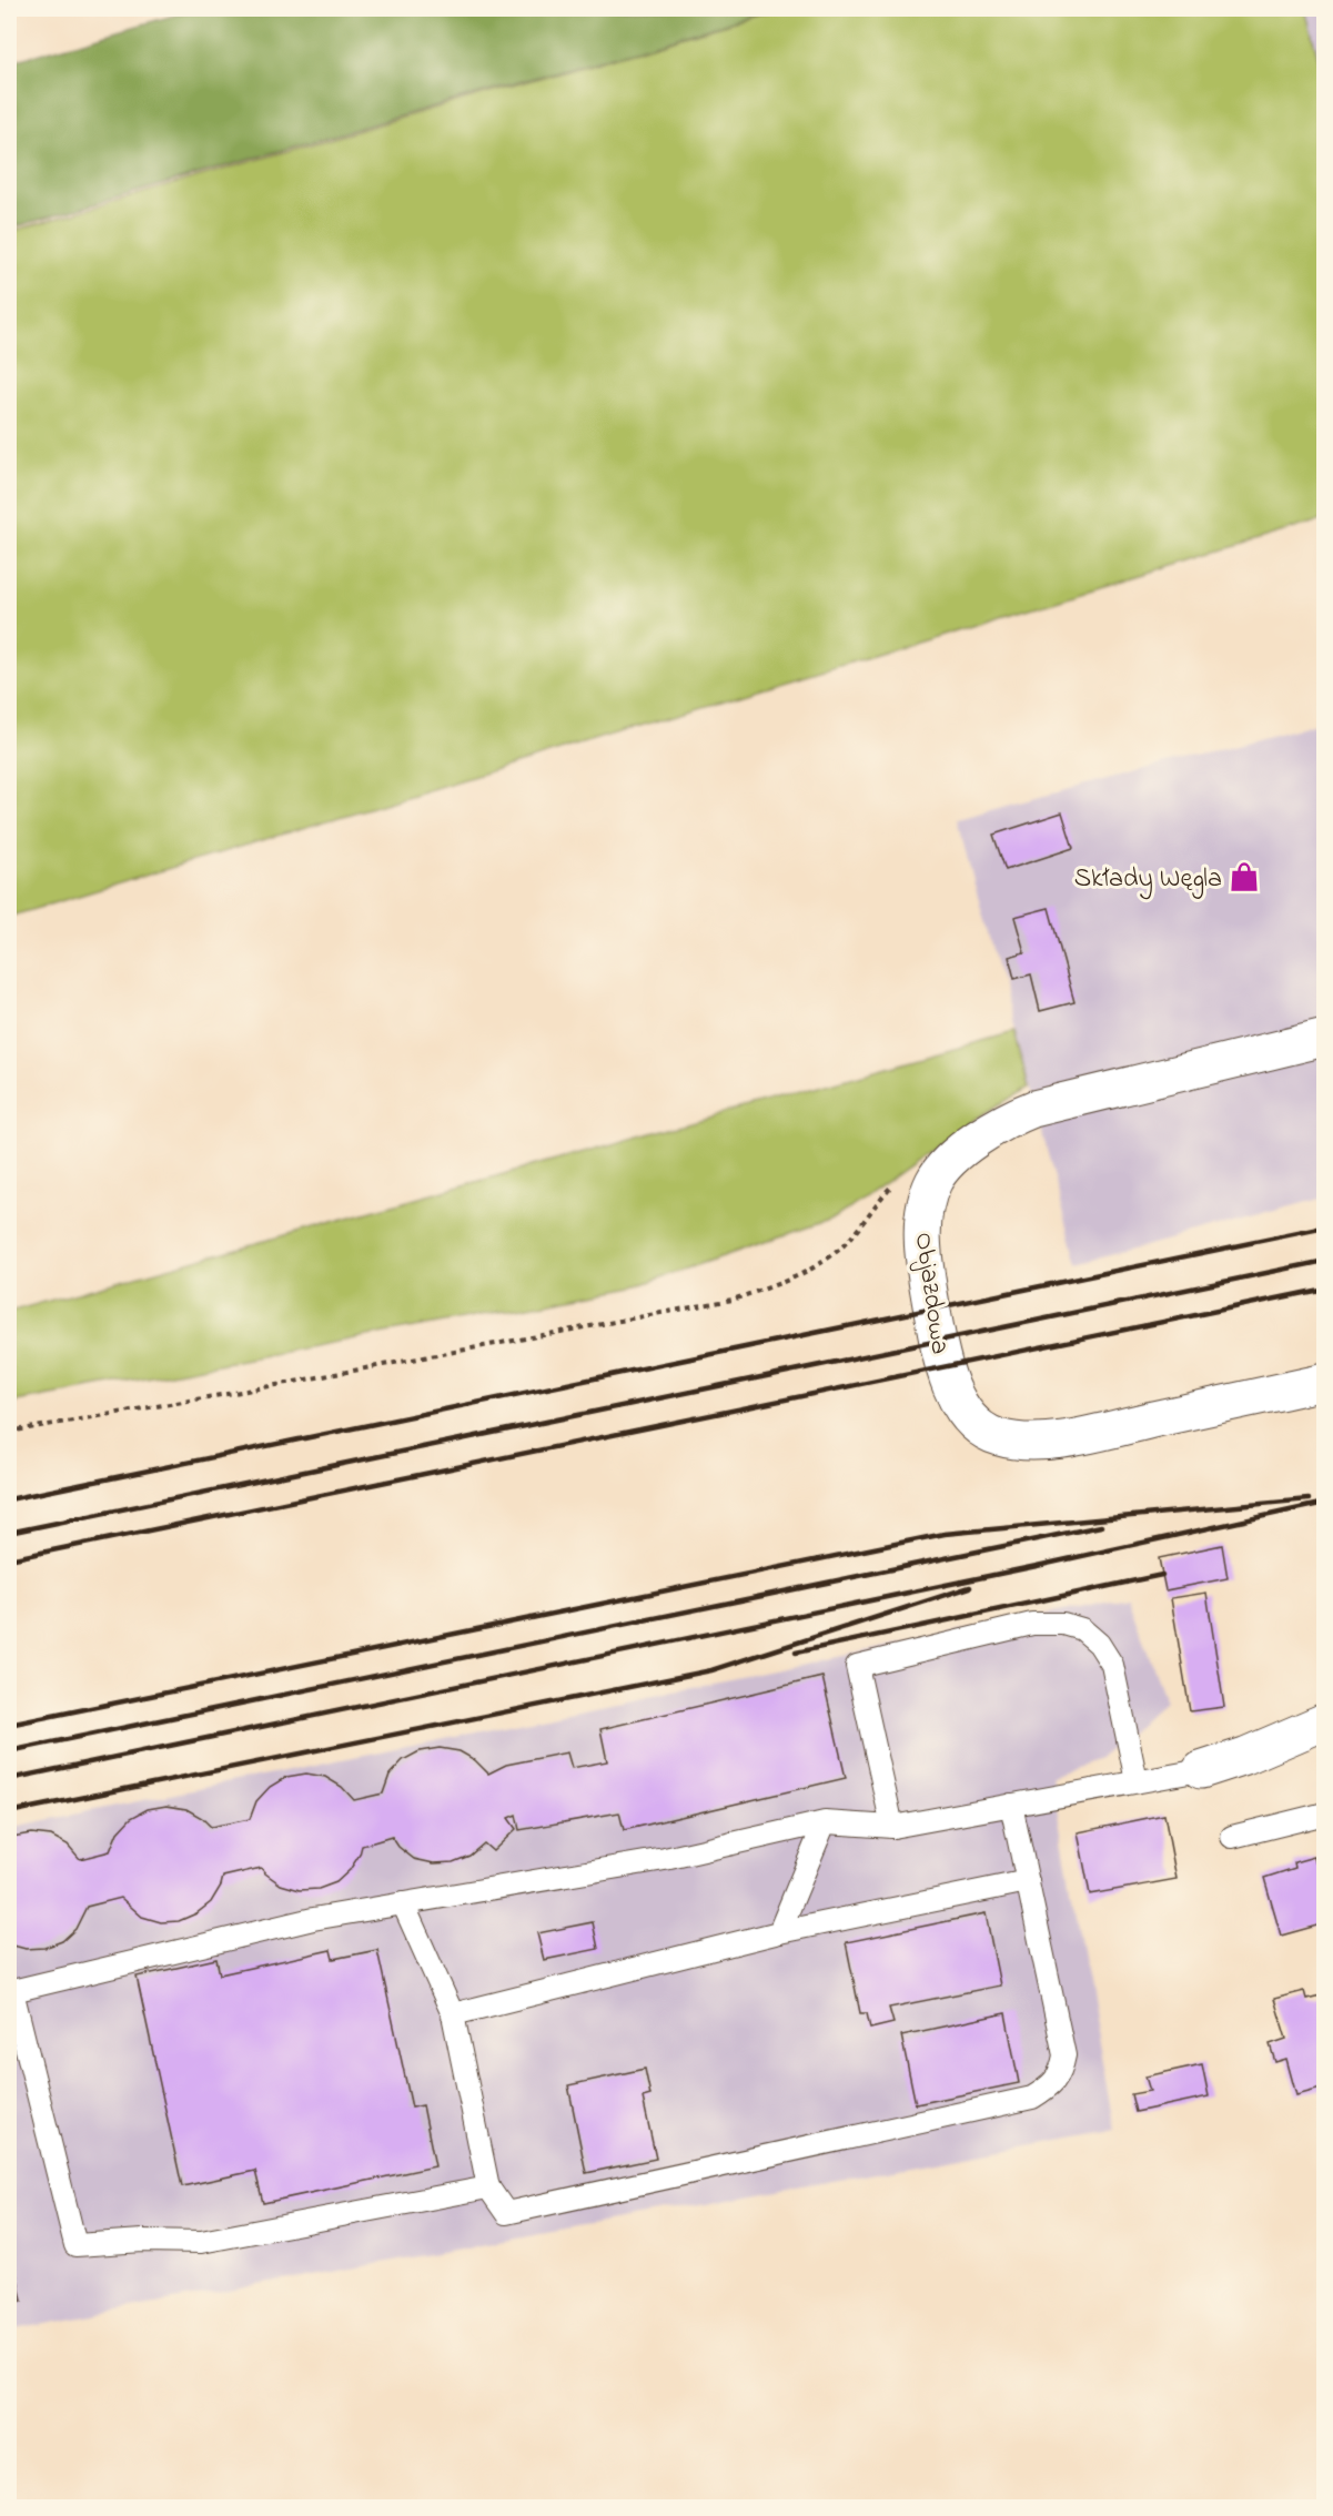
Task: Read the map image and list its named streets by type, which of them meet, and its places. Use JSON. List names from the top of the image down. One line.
{"streets":{"street":["Objazdowa"]},"places":{"shop":["Składy Węgla"]}}
